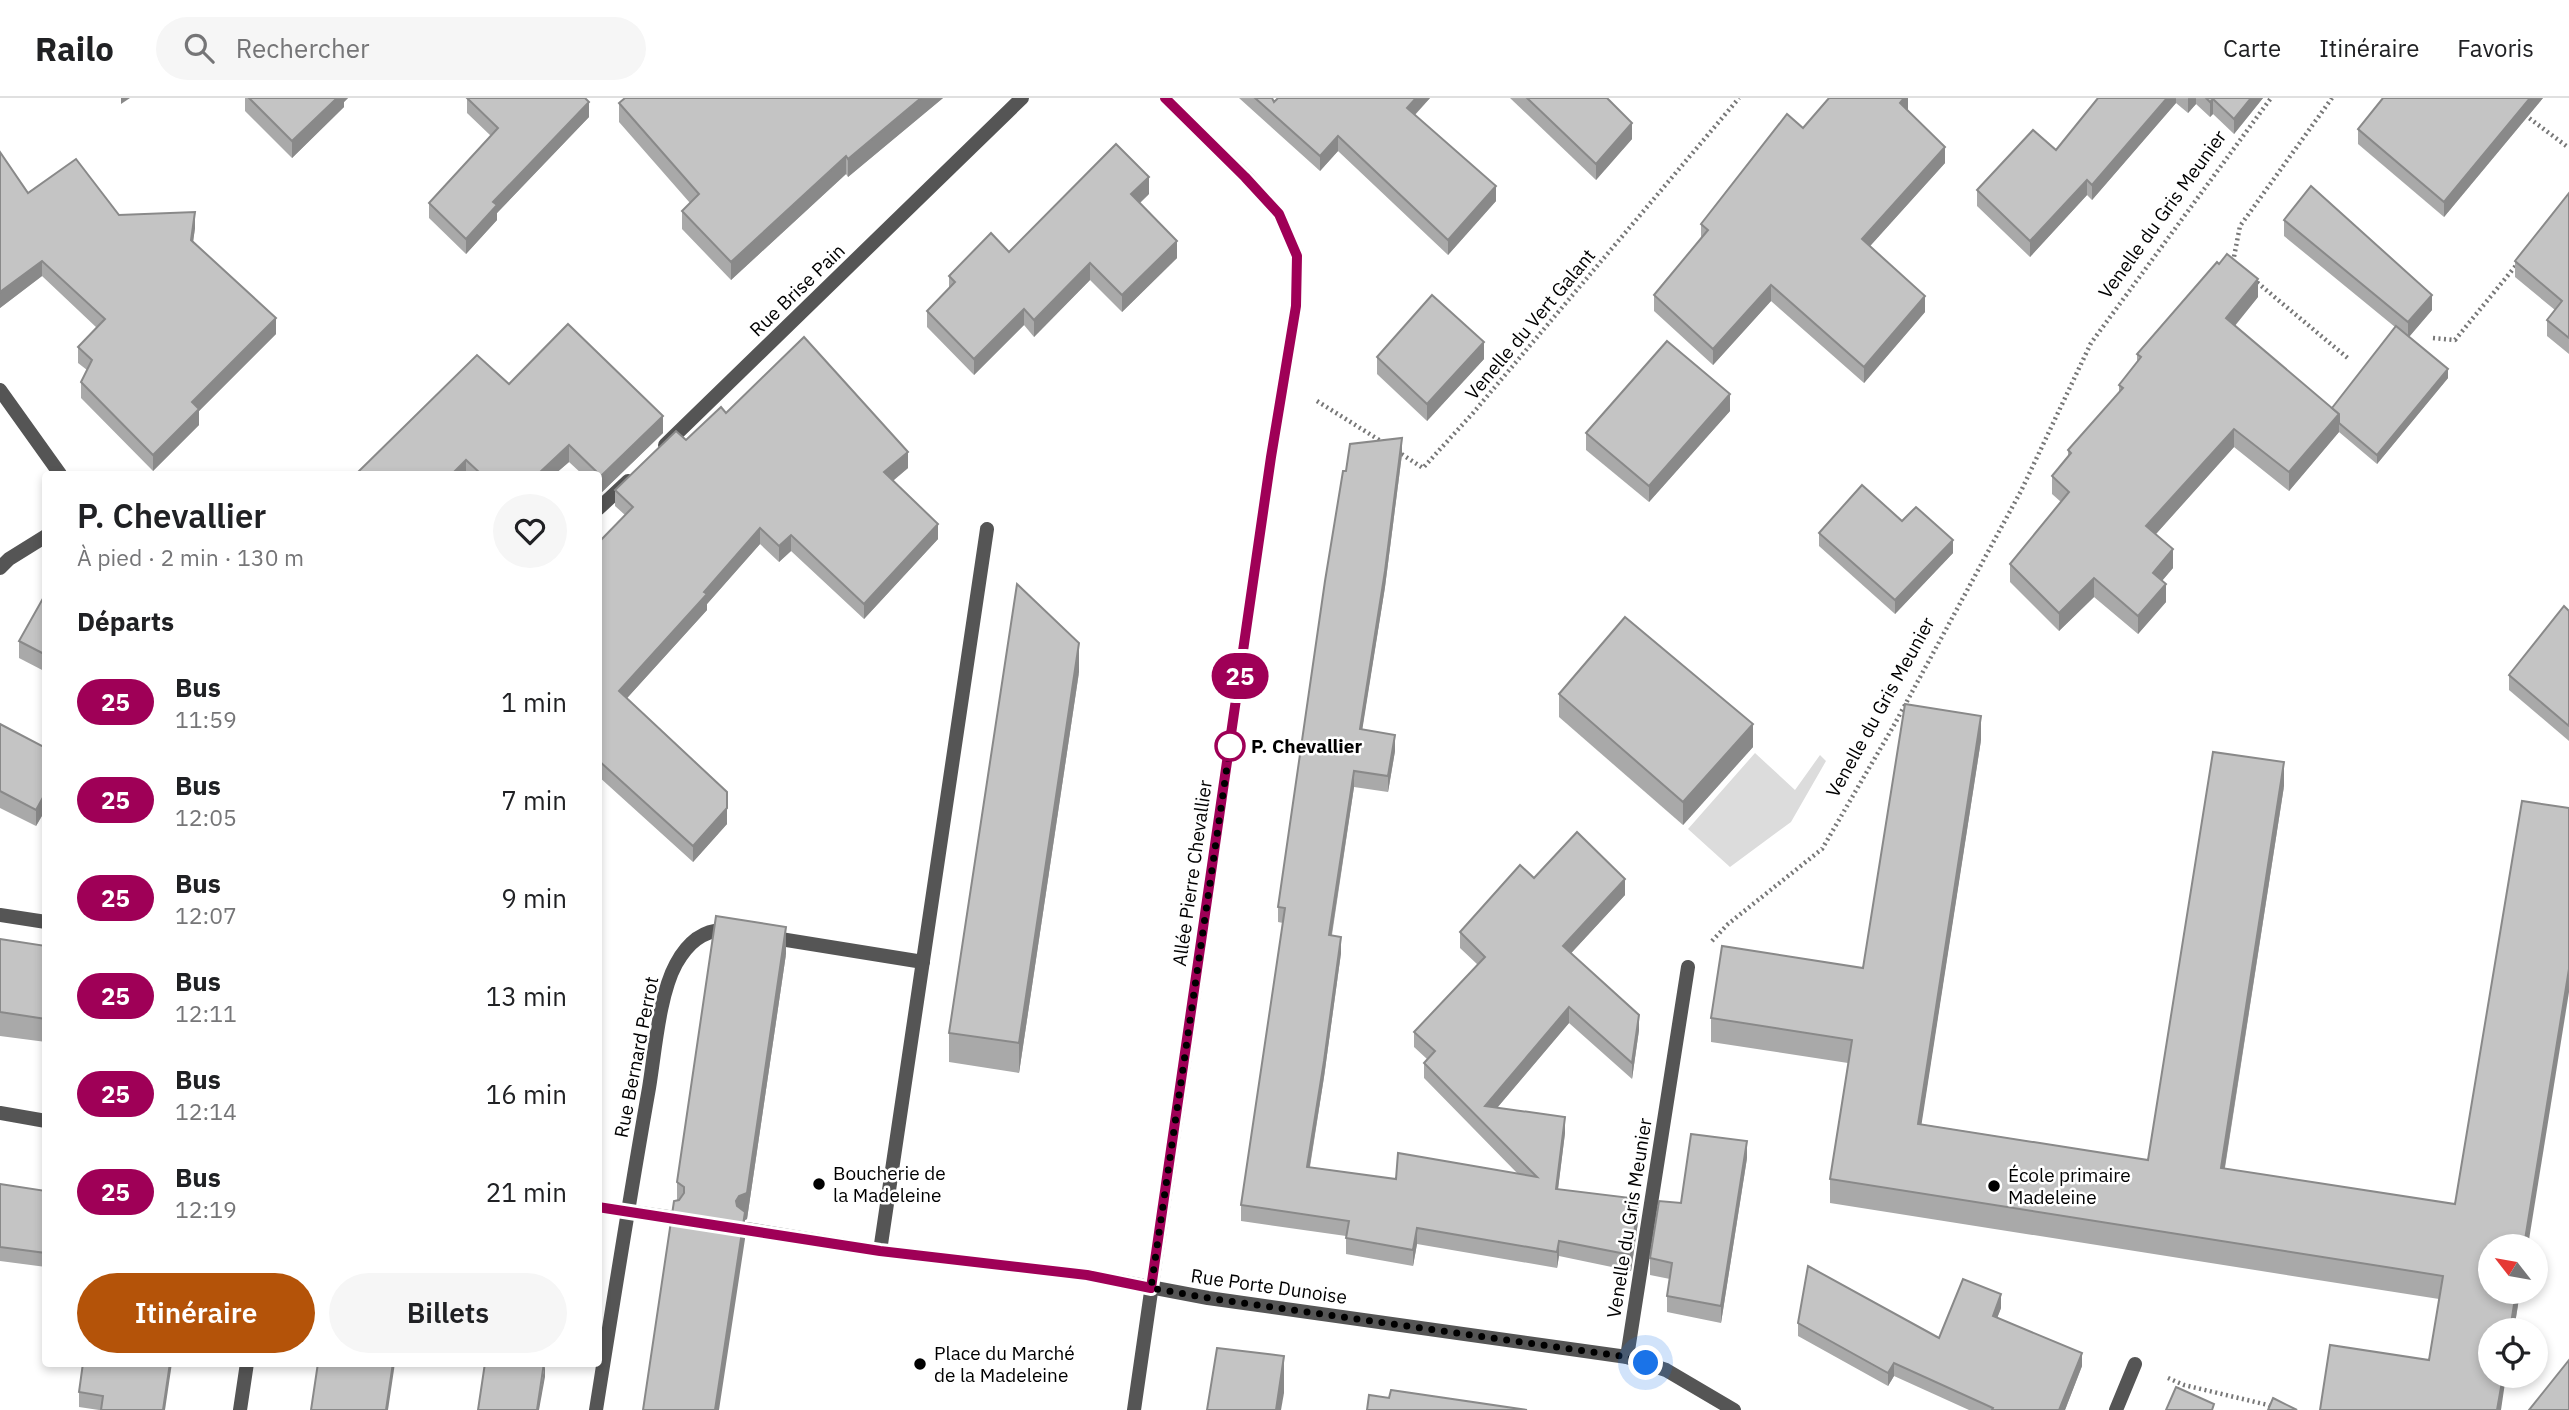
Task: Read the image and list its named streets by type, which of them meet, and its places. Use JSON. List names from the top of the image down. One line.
{"streets":{"street":["Venelle du Gris Meunier","Rue Brise Pain","Allée Pierre Chevallier","Rue Bernard Perrot","Rue Porte Dunoise"],"path":["Venelle du Vert Galant"]},"crossings":[["Venelle du Gris Meunier","Rue Porte Dunoise"],["Allée Pierre Chevallier","Rue Porte Dunoise"]],"places":["P. Chevallier","Boucherie de la Madeleine","École primaire Madeleine","Place du Marché de la Madeleine"],"lines":["bus line 25"],"north":"top left","page":{"header":"Railo","search":"Rechercher","nav":["Carte","Itinéraire","Favoris"],"on_map":"25","heading":[["P. Chevallier","À pied · 2 min · 130 m"],"Départs"],"list":[{"mark":"25","name":"Bus","note":"11:59","value":"1 min"},{"mark":"25","name":"Bus","note":"12:05","value":"7 min"},{"mark":"25","name":"Bus","note":"12:07","value":"9 min"},{"mark":"25","name":"Bus","note":"12:11","value":"13 min"},{"mark":"25","name":"Bus","note":"12:14","value":"16 min"},{"mark":"25","name":"Bus","note":"12:19","value":"21 min"}],"buttons":["Itinéraire","Billets"]}}
